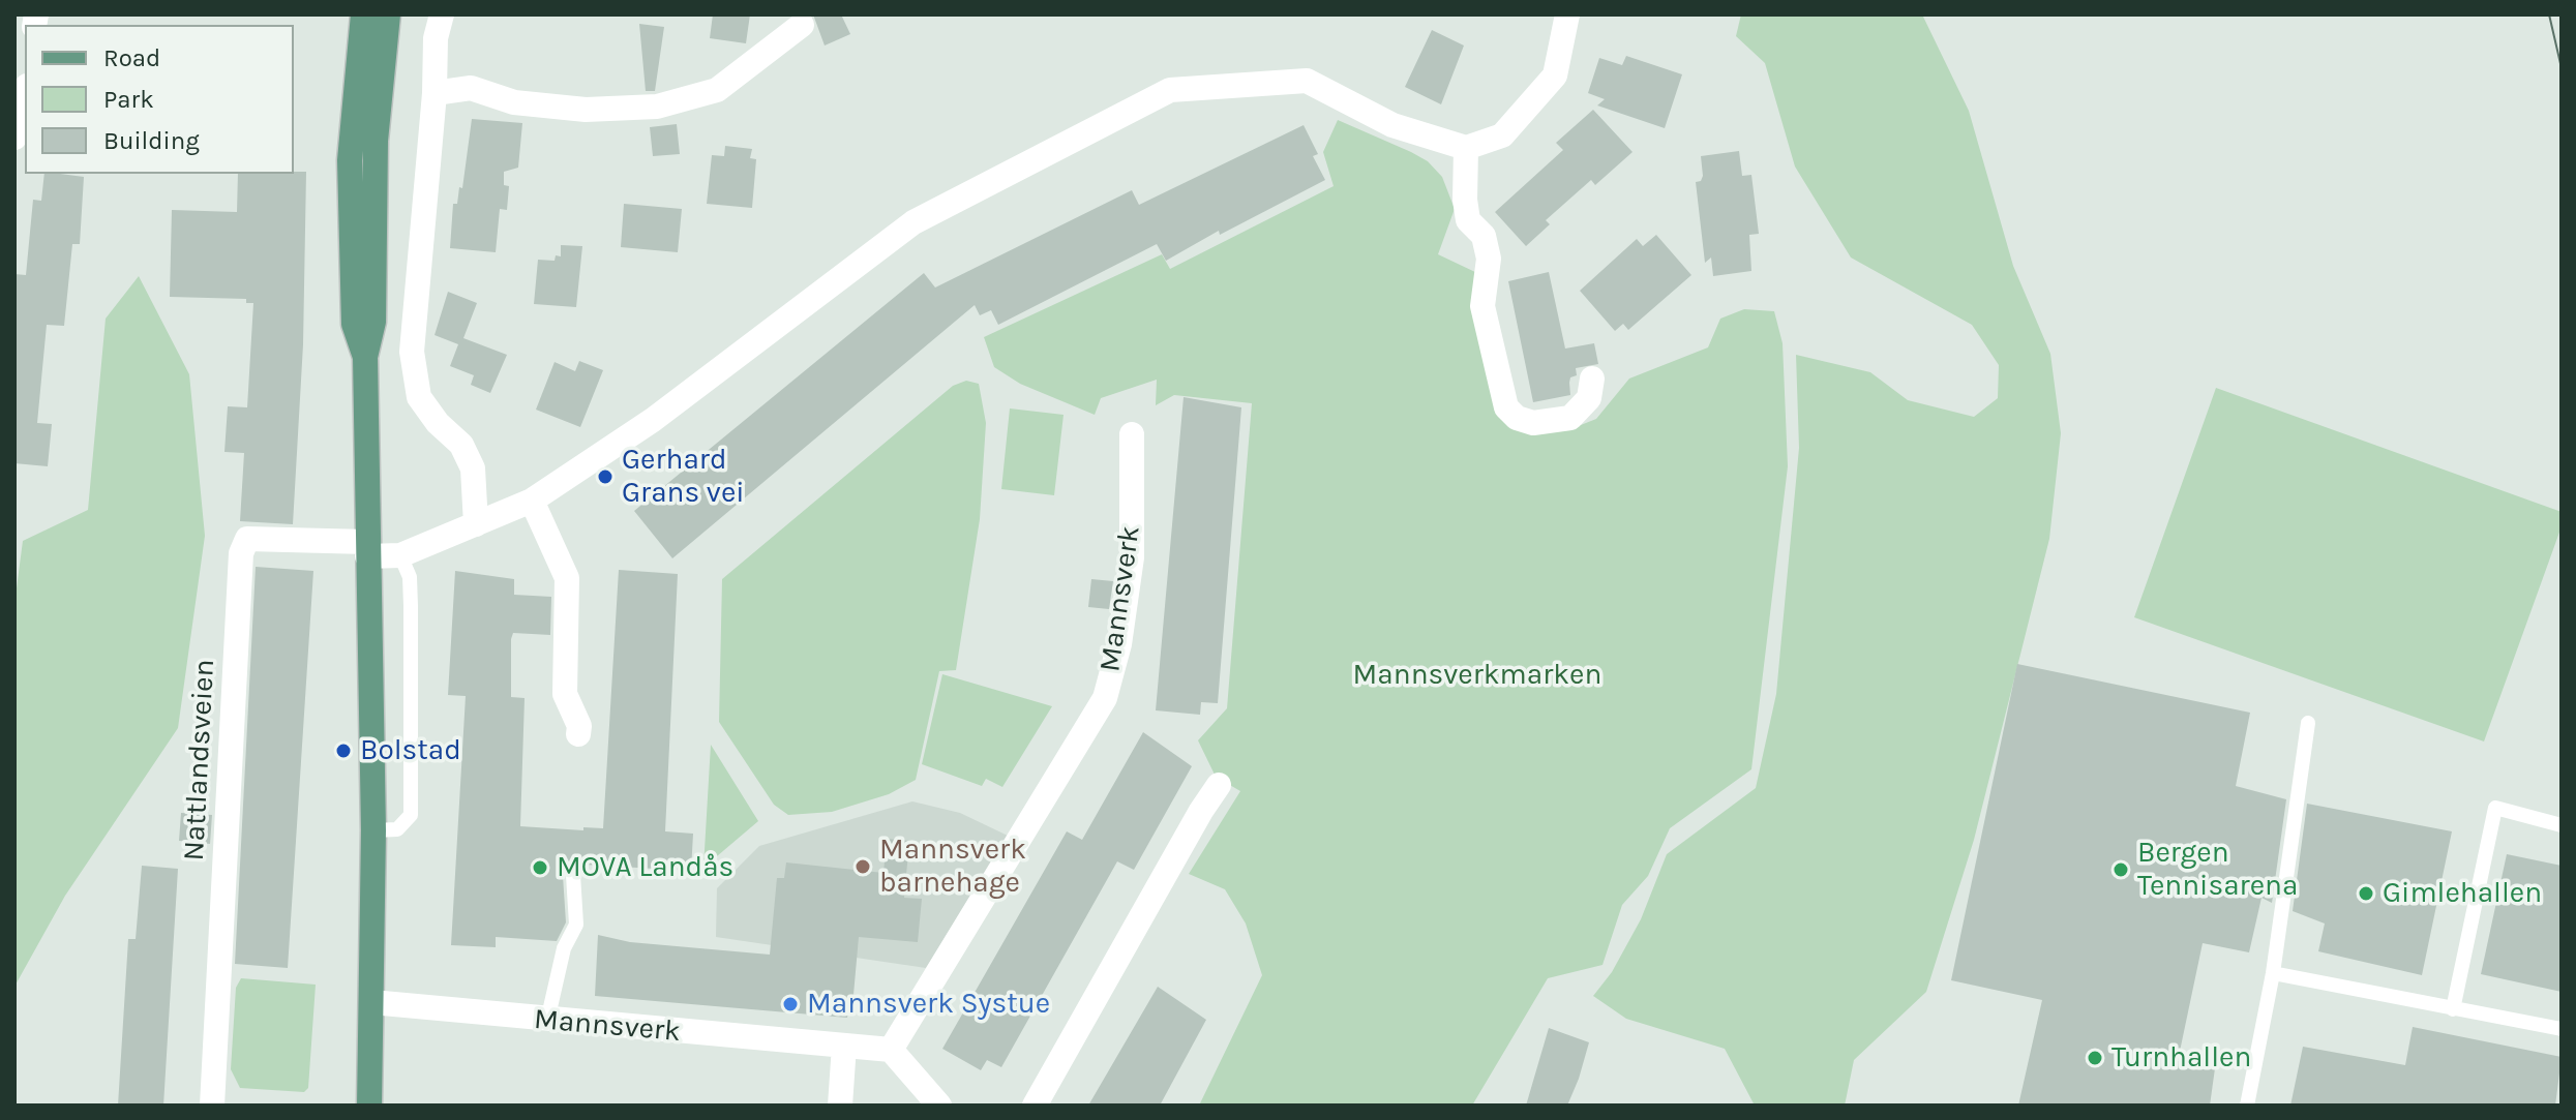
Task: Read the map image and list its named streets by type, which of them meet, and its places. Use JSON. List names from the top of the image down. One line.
{"streets":{"street":["Mannsverk","Nattlandsveien"]},"parks":["Mannsverkmarken"],"places":["Gerhard Grans vei","Bolstad","Mannsverk barnehage","MOVA Landås","Bergen Tennisarena","Gimlehallen","Mannsverk Systue","Turnhallen"],"legend":["Road","Park","Building"]}
